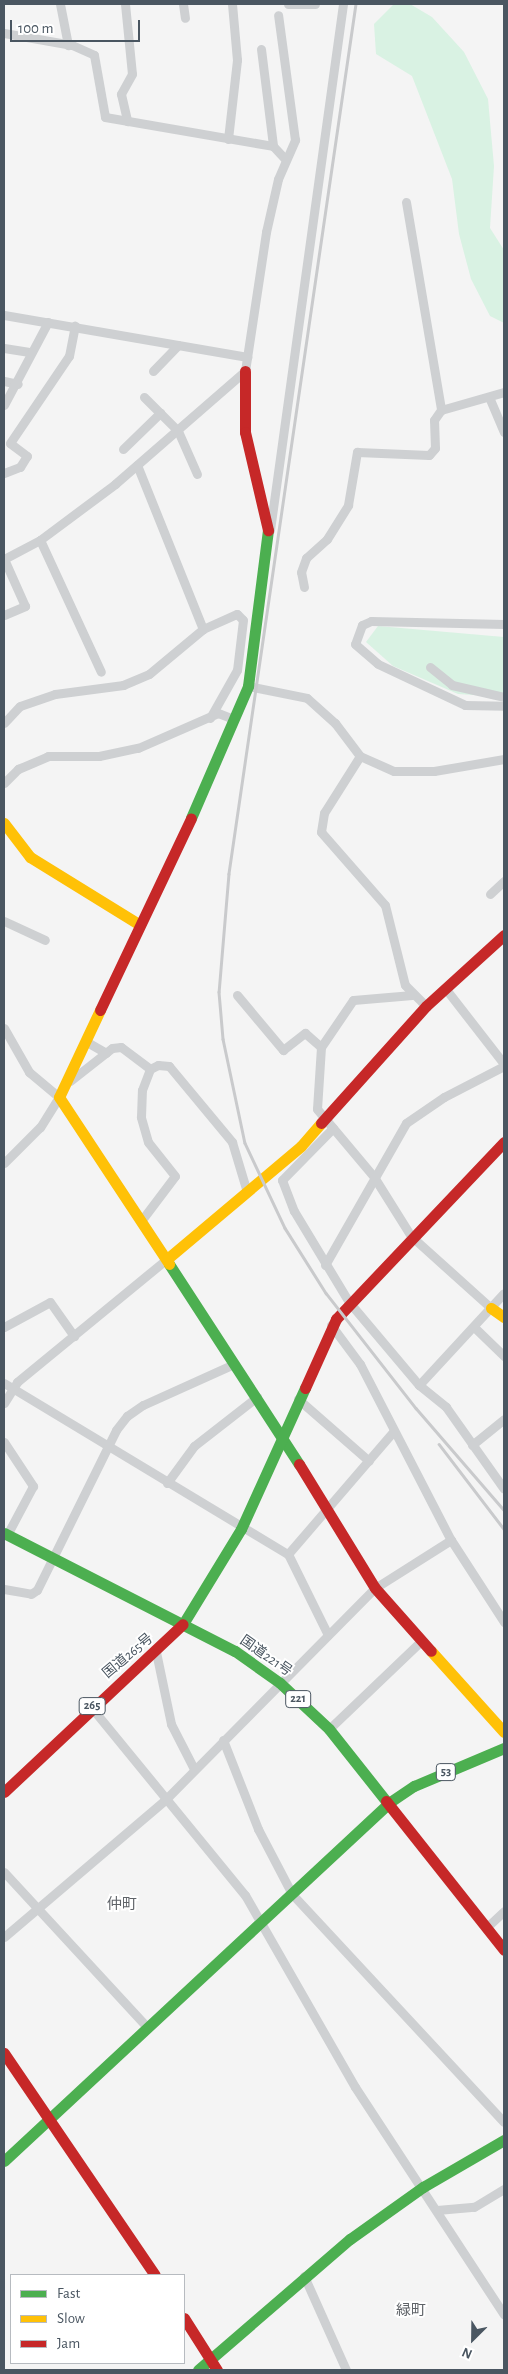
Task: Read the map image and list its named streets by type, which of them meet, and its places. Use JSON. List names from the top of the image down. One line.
{"streets":{"main road":["国道265号","国道221号","221","265","53"]},"crossings":[["国道265号","国道221号"],["国道221号","53"]],"districts":["仲町","緑町"],"legend":["Fast","Slow","Jam"],"scale_bar":"100 m","north":"bottom left"}
